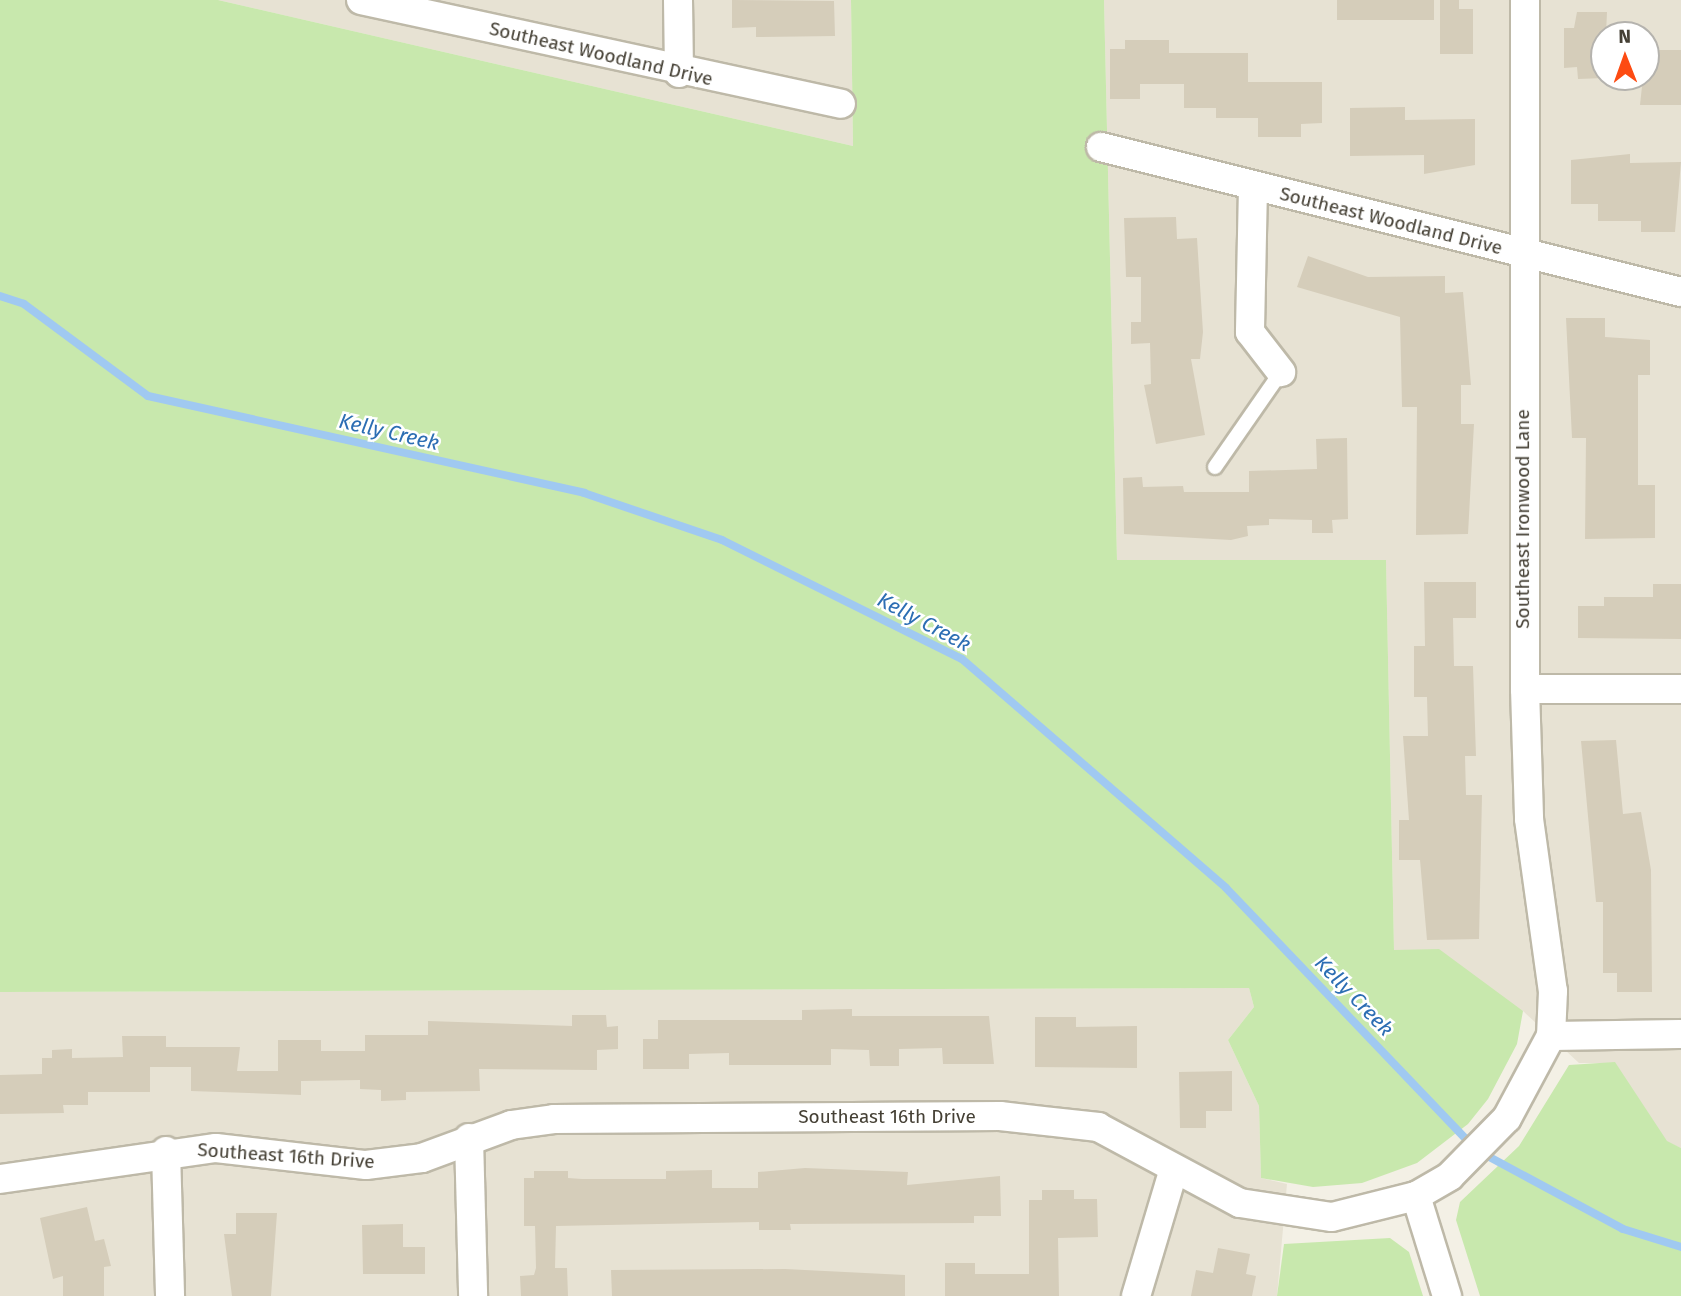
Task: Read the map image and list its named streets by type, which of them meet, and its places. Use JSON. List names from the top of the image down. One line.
{"streets":{"street":["Southeast Woodland Drive","Southeast Ironwood Lane","Southeast 16th Drive"]},"crossings":[["Southeast Woodland Drive","Southeast Ironwood Lane"],["Southeast Ironwood Lane","Southeast 16th Drive"]],"water":["Kelly Creek"],"north":"top"}
